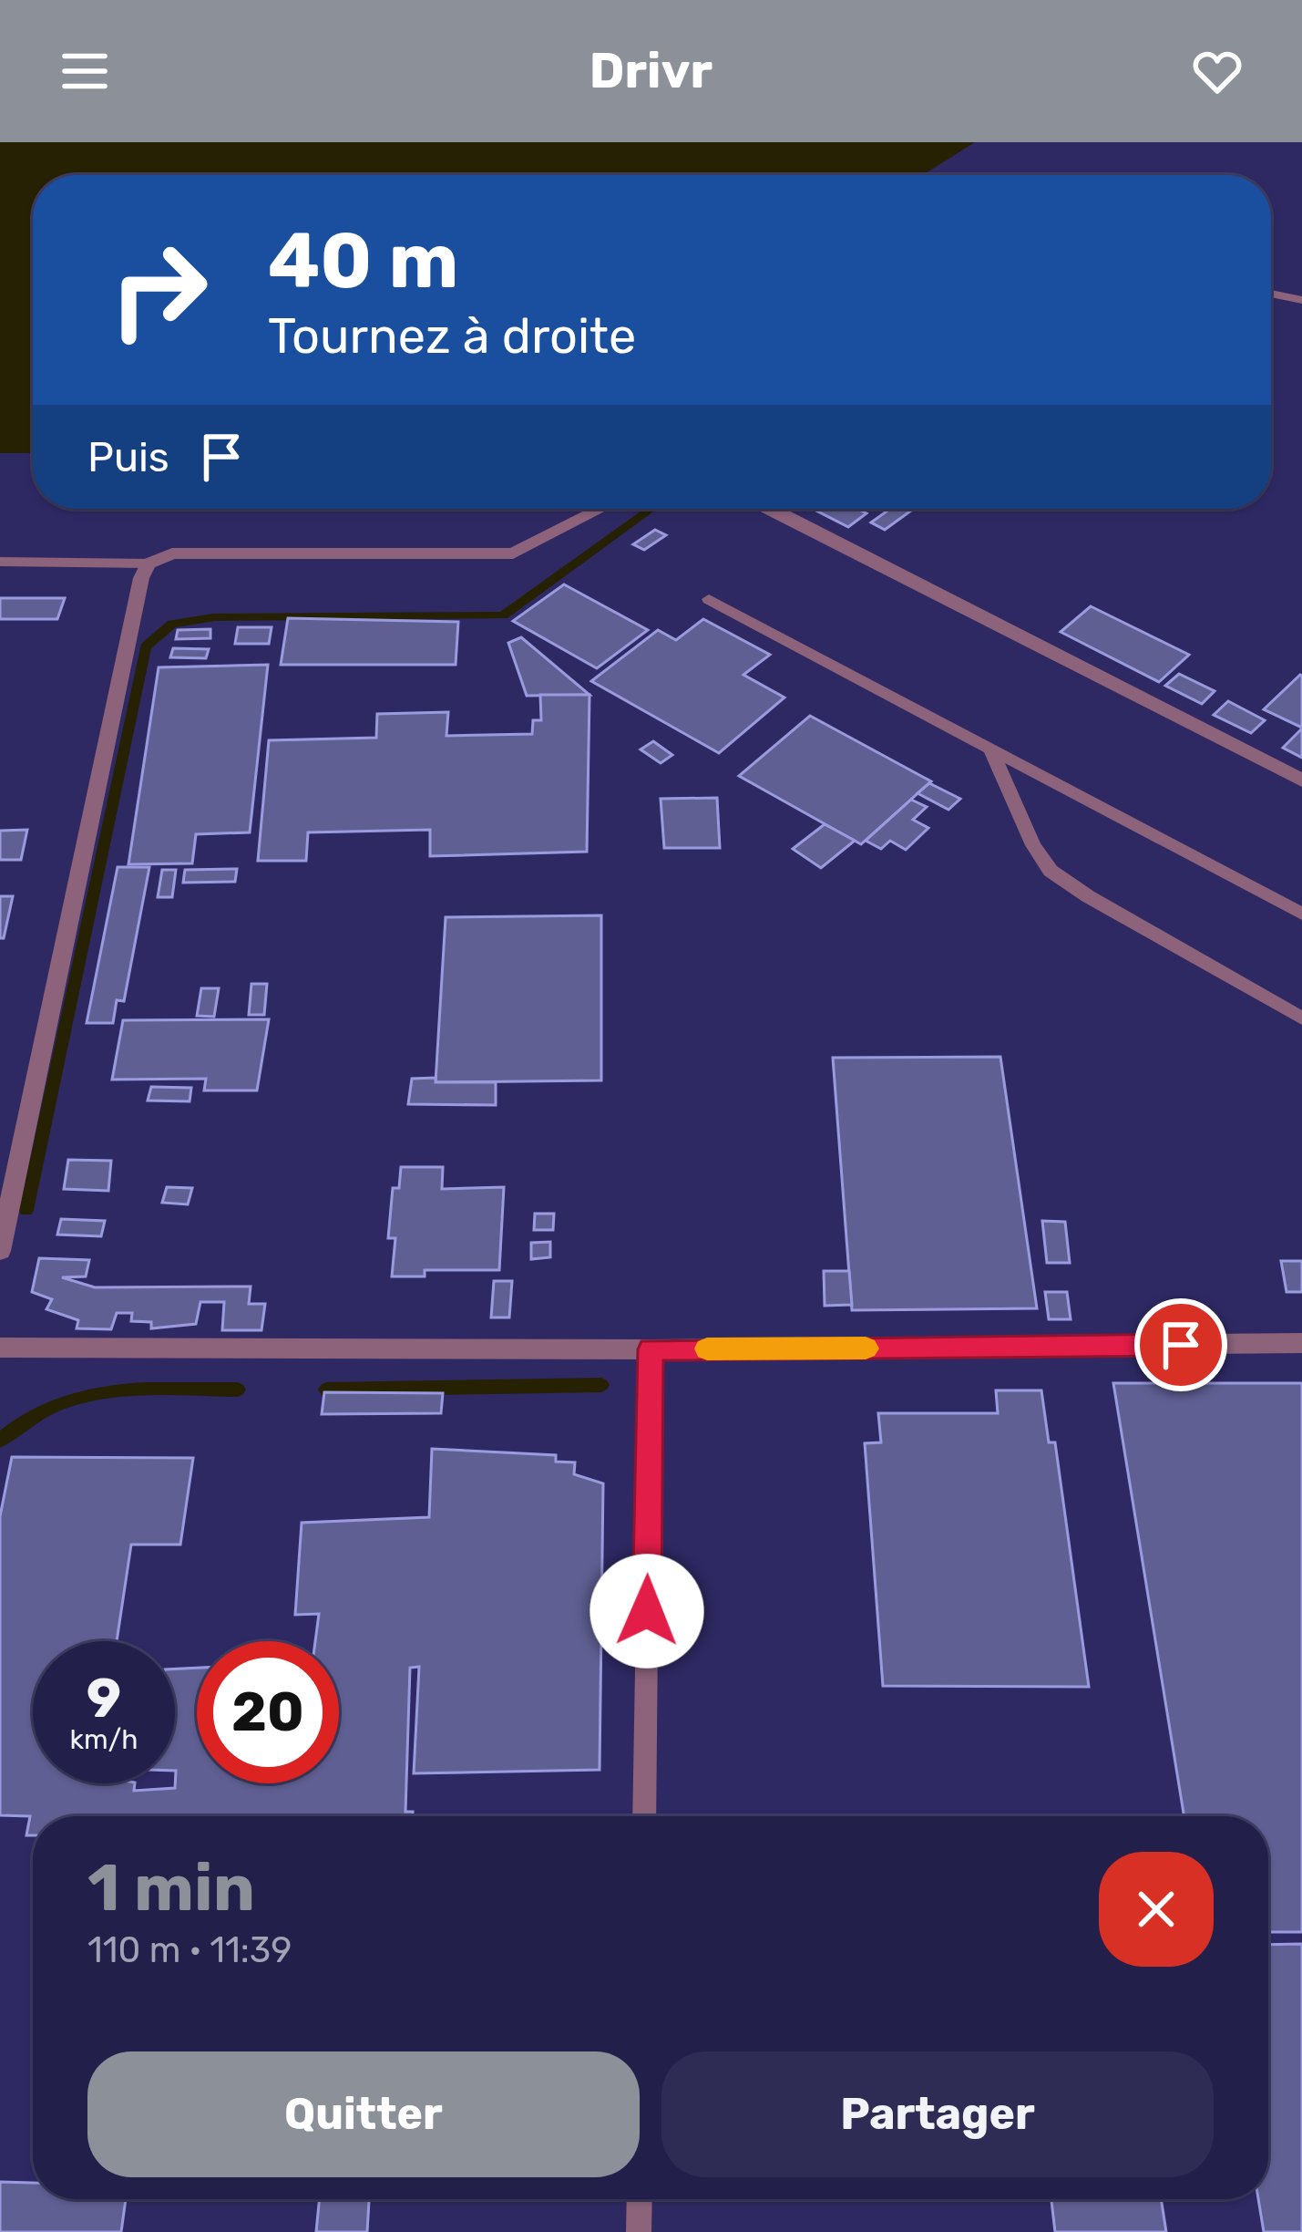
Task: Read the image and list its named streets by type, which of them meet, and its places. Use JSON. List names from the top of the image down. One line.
{"page":{"header":"Drivr","turn":["40 m","Tournez à droite"],"then":"Puis","speed":"9 km/h","limit":"20","heading":["1 min","110 m · 11:39"],"buttons":["Quitter","Partager"]}}
